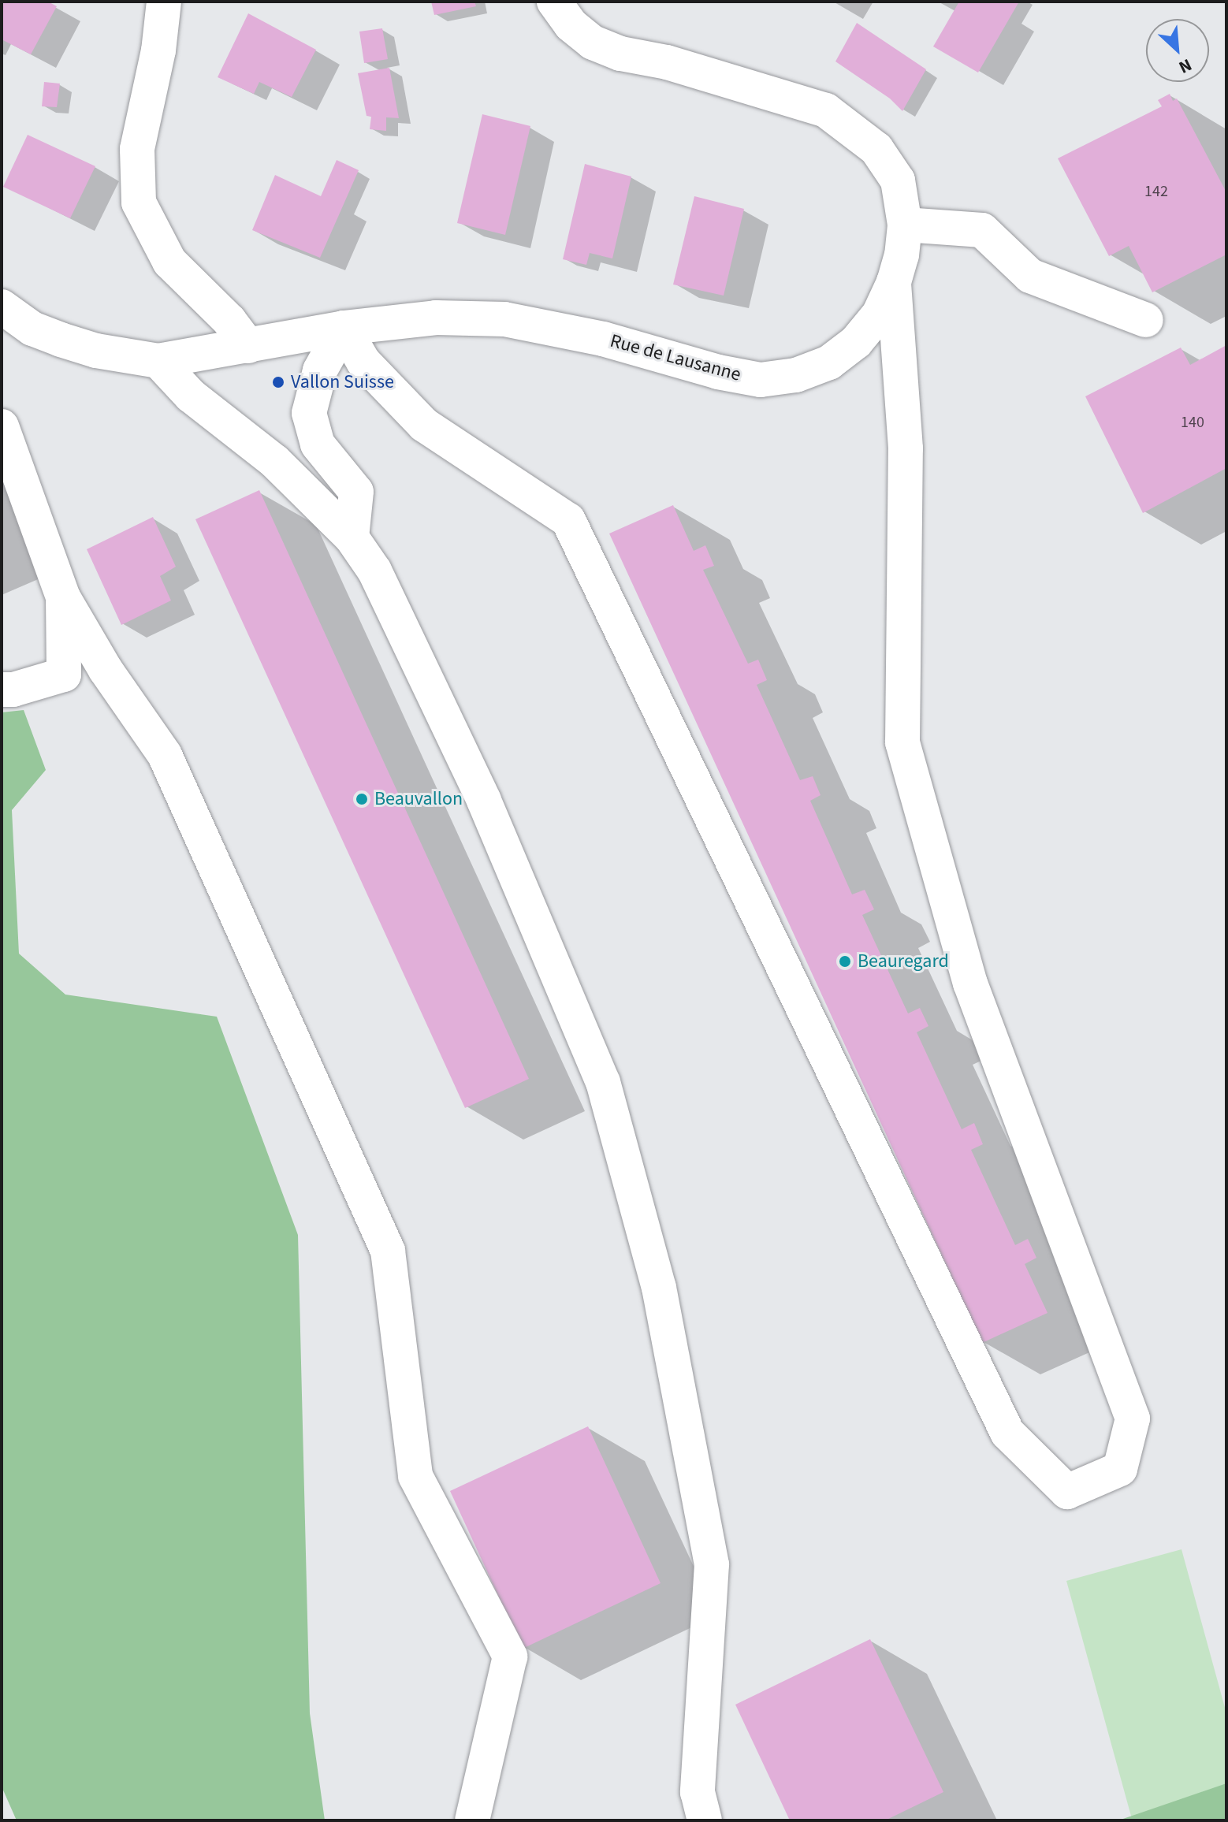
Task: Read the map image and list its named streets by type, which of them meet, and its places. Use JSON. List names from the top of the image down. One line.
{"streets":{"street":["Rue de Lausanne"]},"places":["Vallon Suisse","Beauvallon","Beauregard"],"house_numbers":["142","140"],"north":"bottom right"}
